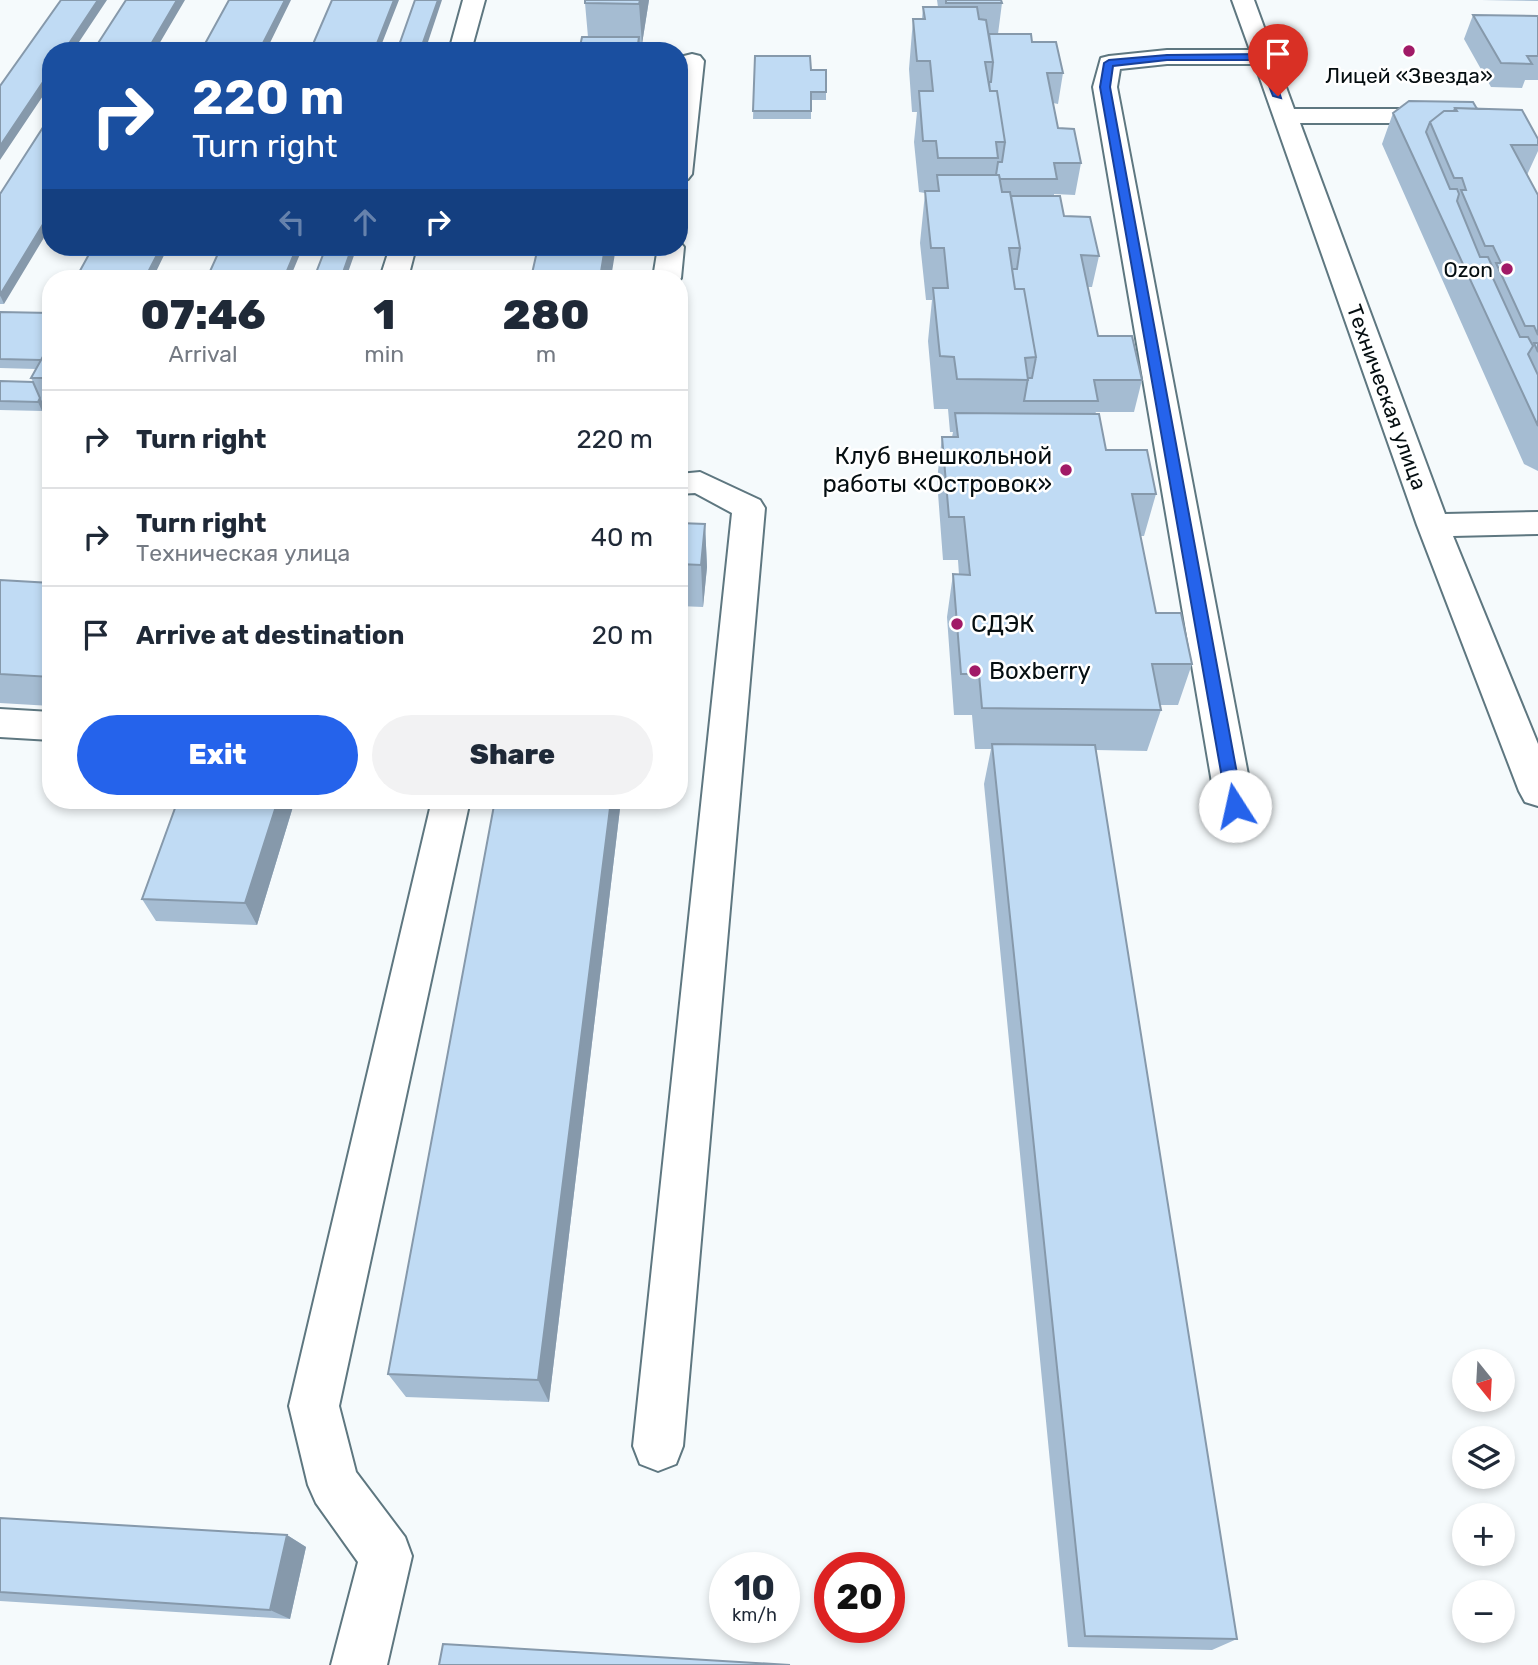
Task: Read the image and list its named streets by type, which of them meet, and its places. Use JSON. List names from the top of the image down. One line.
{"streets":{"street":["Техническая улица"]},"places":["Лицей «Звезда»","Ozon","Клуб внешкольной работы «Островок»","СДЭК","Boxberry"],"north":"bottom","page":{"turn":["220 m","Turn right"],"eta":["07:46","Arrival","1","min","280","m"],"list":[{"name":"Turn right","value":"220 m"},{"name":"Turn right","note":"Техническая улица","value":"40 m"},{"name":"Arrive at destination","value":"20 m"}],"buttons":["Exit","Share"],"map_buttons":["+","−"],"speed":"10 km/h","limit":"20"}}
